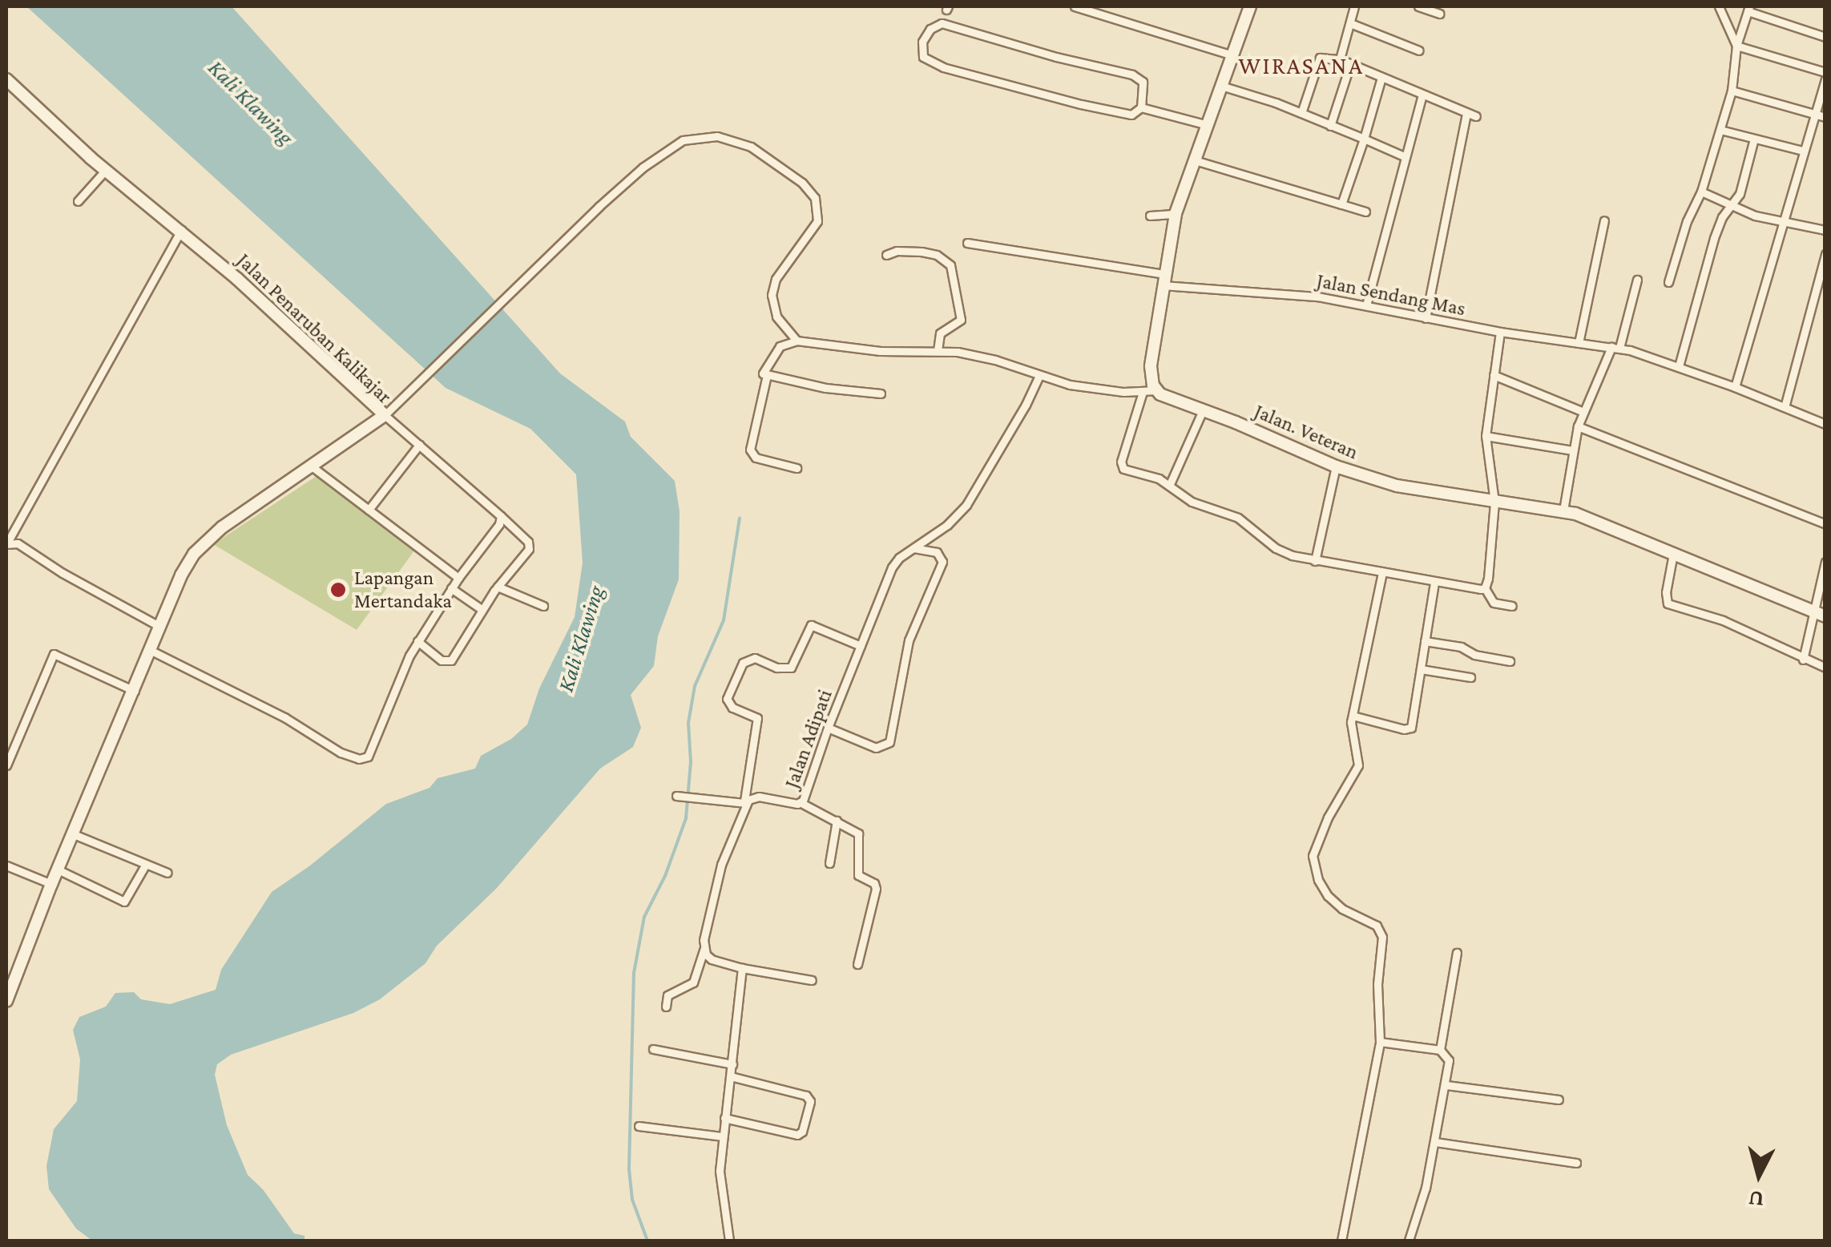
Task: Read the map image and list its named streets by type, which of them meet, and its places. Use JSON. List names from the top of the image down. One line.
{"streets":{"street":["Jalan Sendang Mas","Jalan Penaruban Kalikajar","Jalan. Veteran","Jalan Adipati"]},"districts":["WIRASANA"],"water":["Kali Klawing"],"places":["Lapangan Mertandaka"],"north":"bottom"}
